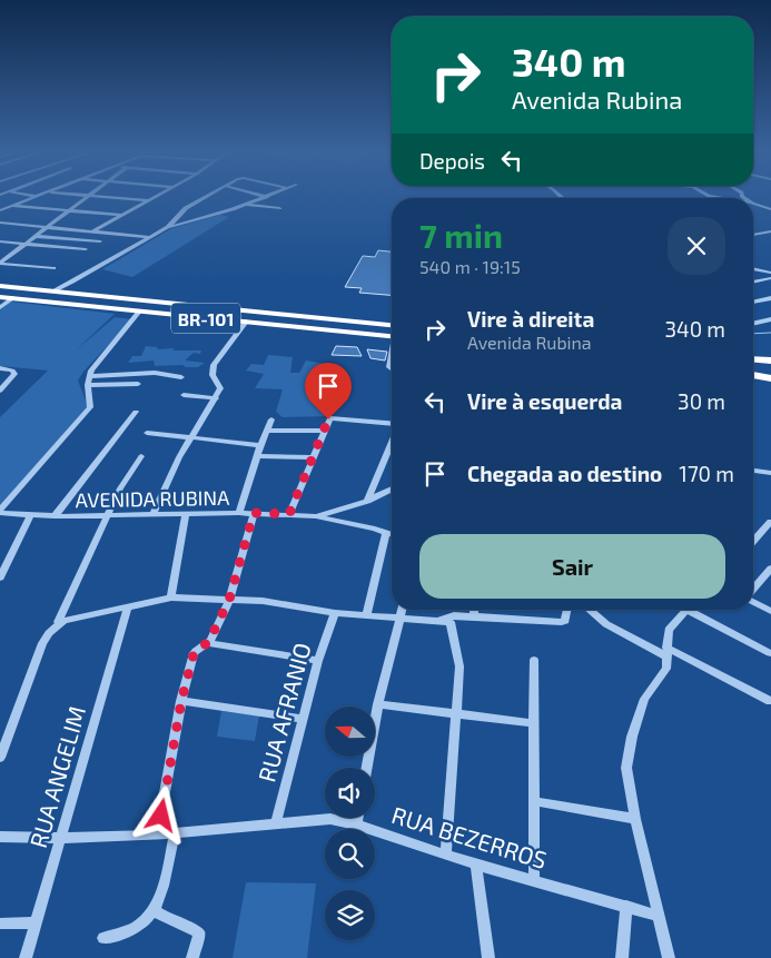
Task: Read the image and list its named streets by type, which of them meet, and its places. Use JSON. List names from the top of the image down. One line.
{"streets":{"highway":["BR-101"],"street":["AVENIDA RUBINA","RUA AFRANIO","RUA ANGELIM","RUA BEZERROS"]},"crossings":[["RUA AFRANIO","RUA BEZERROS"],["RUA ANGELIM","RUA BEZERROS"]],"north":"left","page":{"turn":["340 m","Avenida Rubina"],"then":"Depois","heading":["7 min","540 m · 19:15"],"list":[{"name":"Vire à direita","note":"Avenida Rubina","value":"340 m"},{"name":"Vire à esquerda","value":"30 m"},{"name":"Chegada ao destino","value":"170 m"}],"buttons":"Sair"}}
